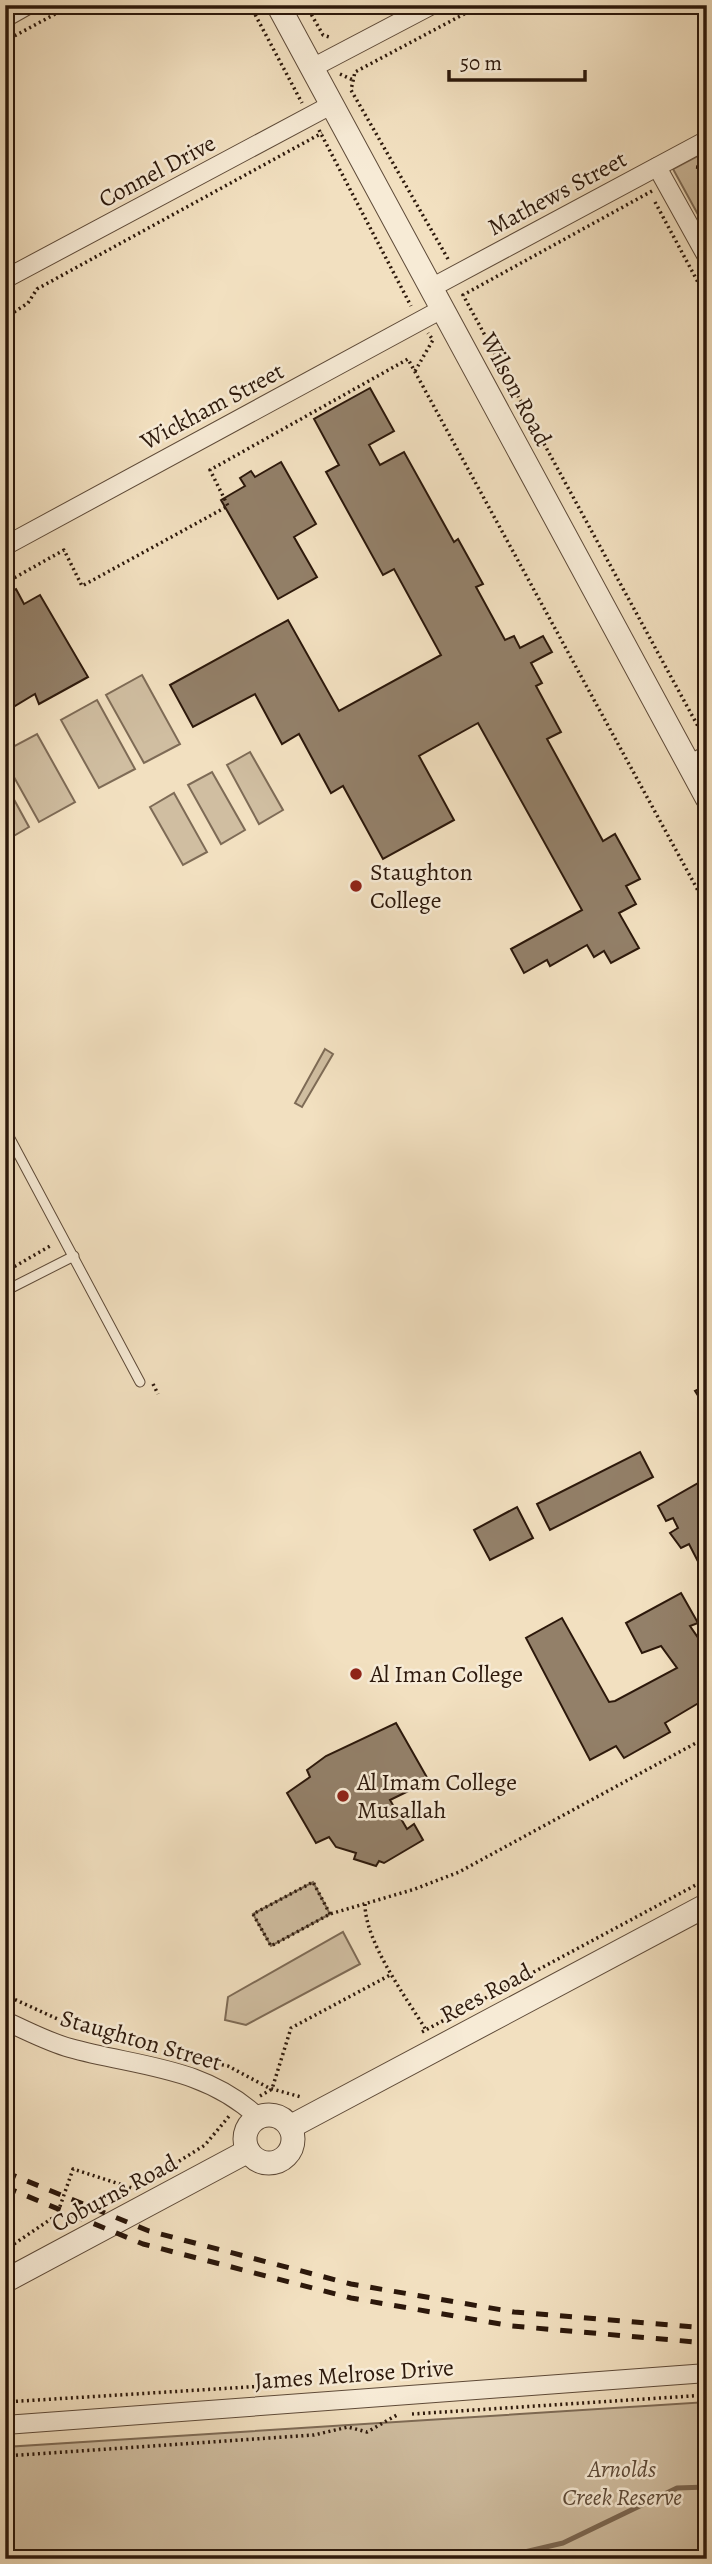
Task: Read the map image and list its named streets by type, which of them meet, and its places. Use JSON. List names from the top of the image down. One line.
{"streets":{"street":["Connel Drive","Mathews Street","Wilson Road","Wickham Street","Rees Road","Staughton Street","Coburns Road","James Melrose Drive"]},"crossings":[["Connel Drive","Wilson Road"],["Mathews Street","Wilson Road"],["Wilson Road","Wickham Street"],["Rees Road","Staughton Street"],["Rees Road","Coburns Road"],["Staughton Street","Coburns Road"]],"parks":["Arnolds Creek Reserve"],"places":["Staughton College","Al Iman College","Al Imam College Musallah"],"scale_bar":"50 m"}
